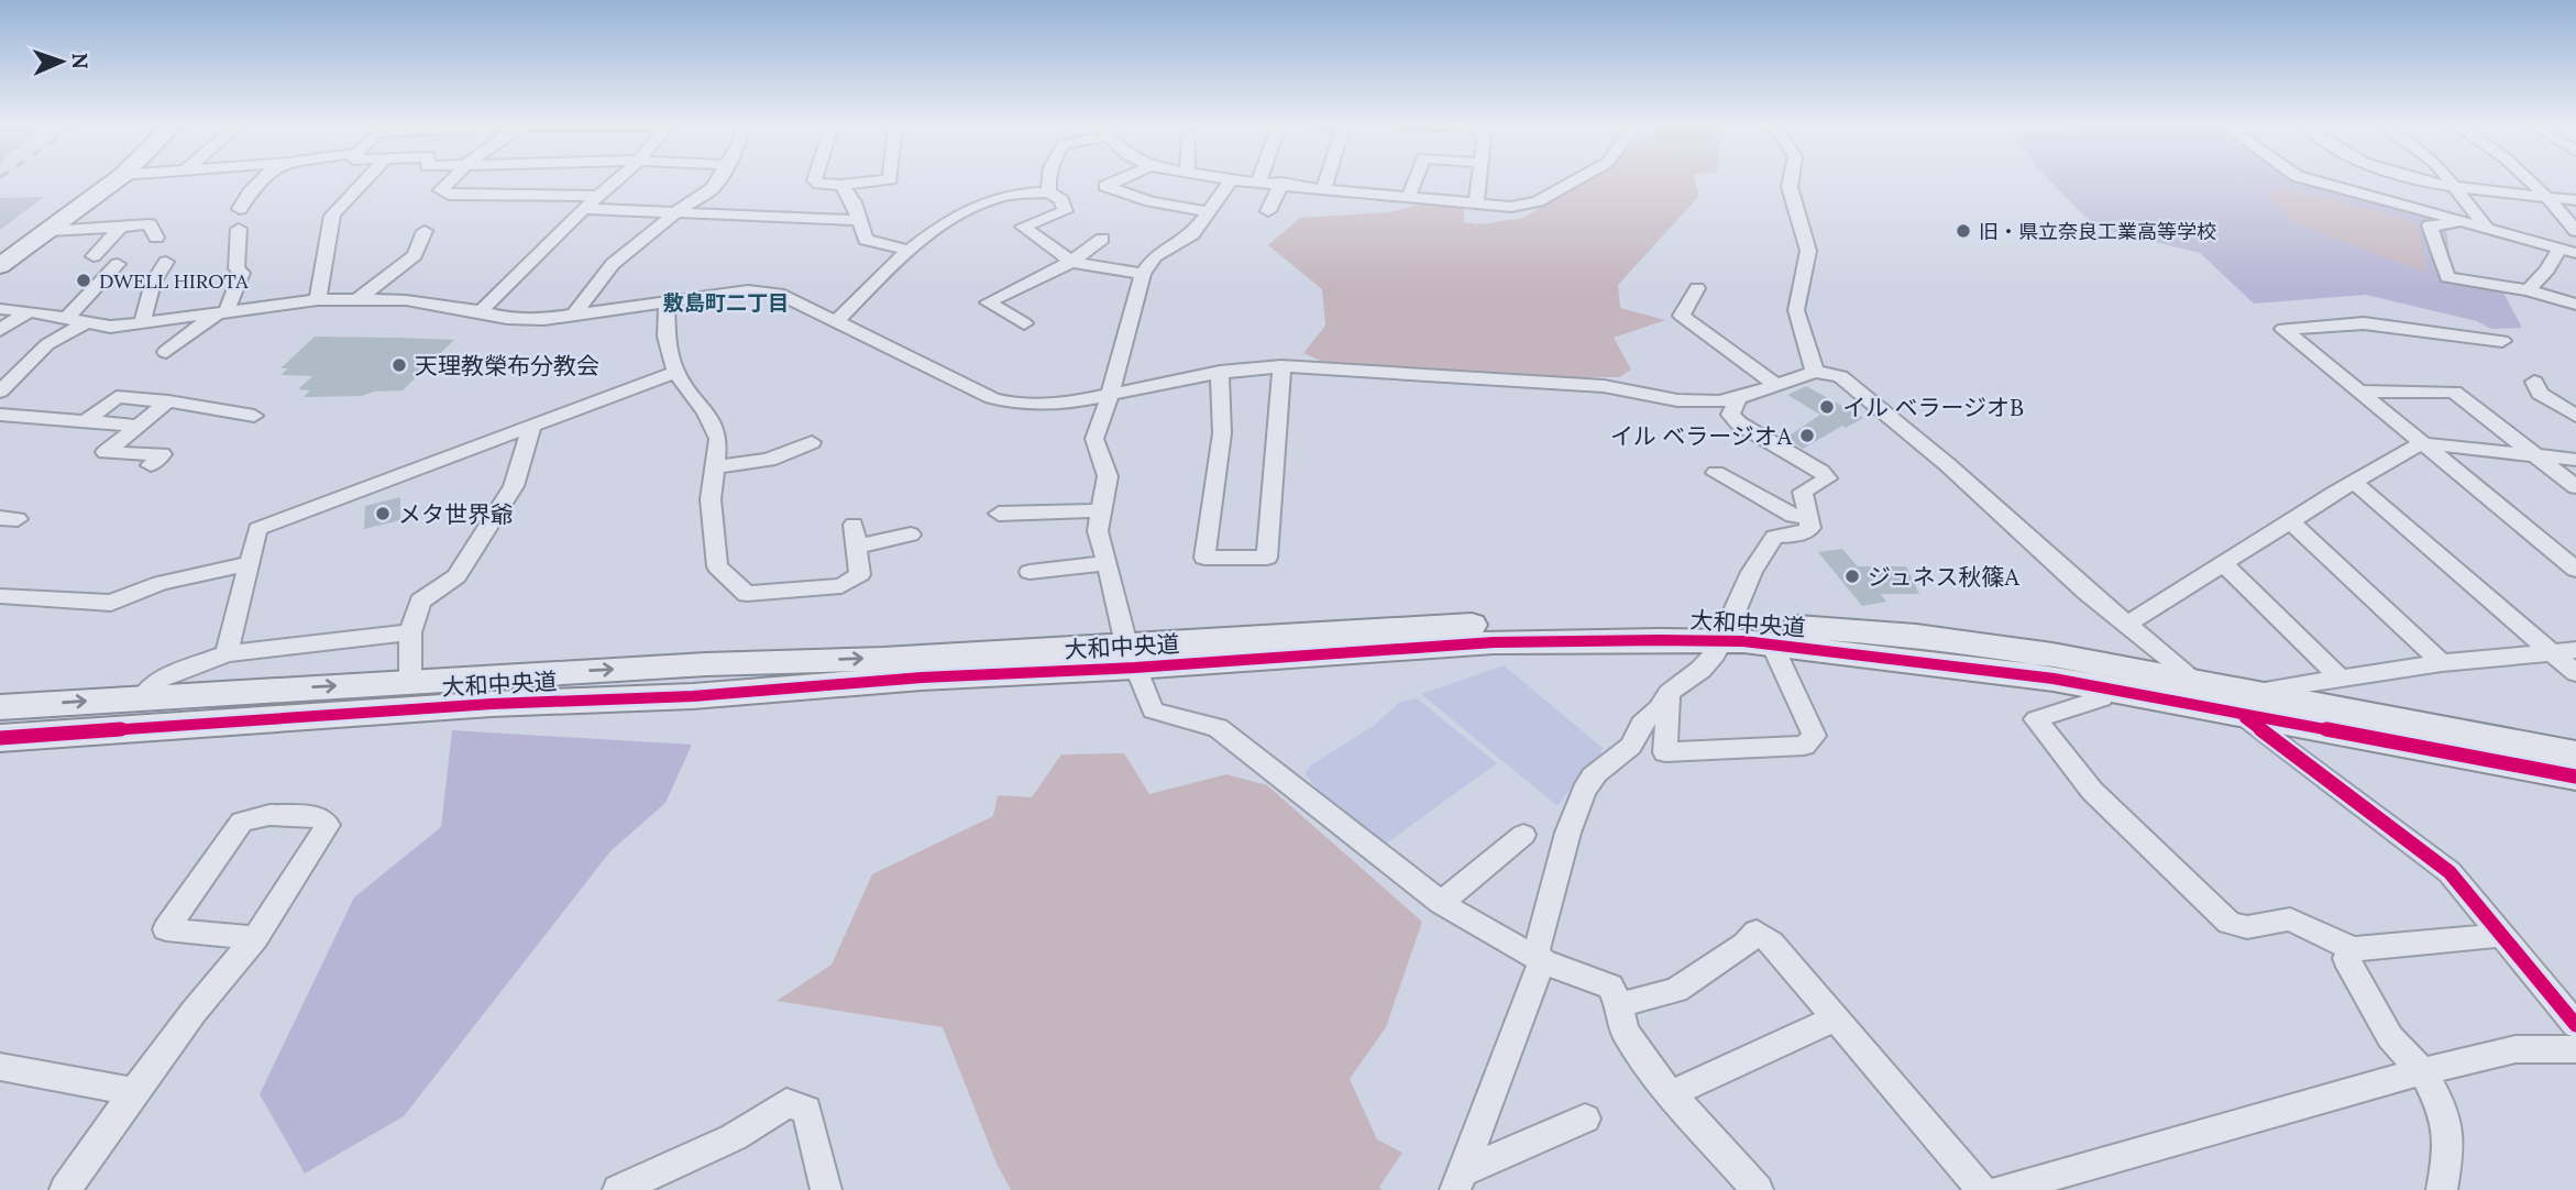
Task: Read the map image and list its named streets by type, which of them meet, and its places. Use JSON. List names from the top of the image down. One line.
{"streets":{"street":["大和中央道"]},"districts":["敷島町二丁目"],"places":["旧・県立奈良工業高等学校","DWELL HIROTA","天理教榮布分教会","イル ベラージオB","イル ベラージオA","メタ世界爺","ジュネス秋篠A"],"north":"right"}
